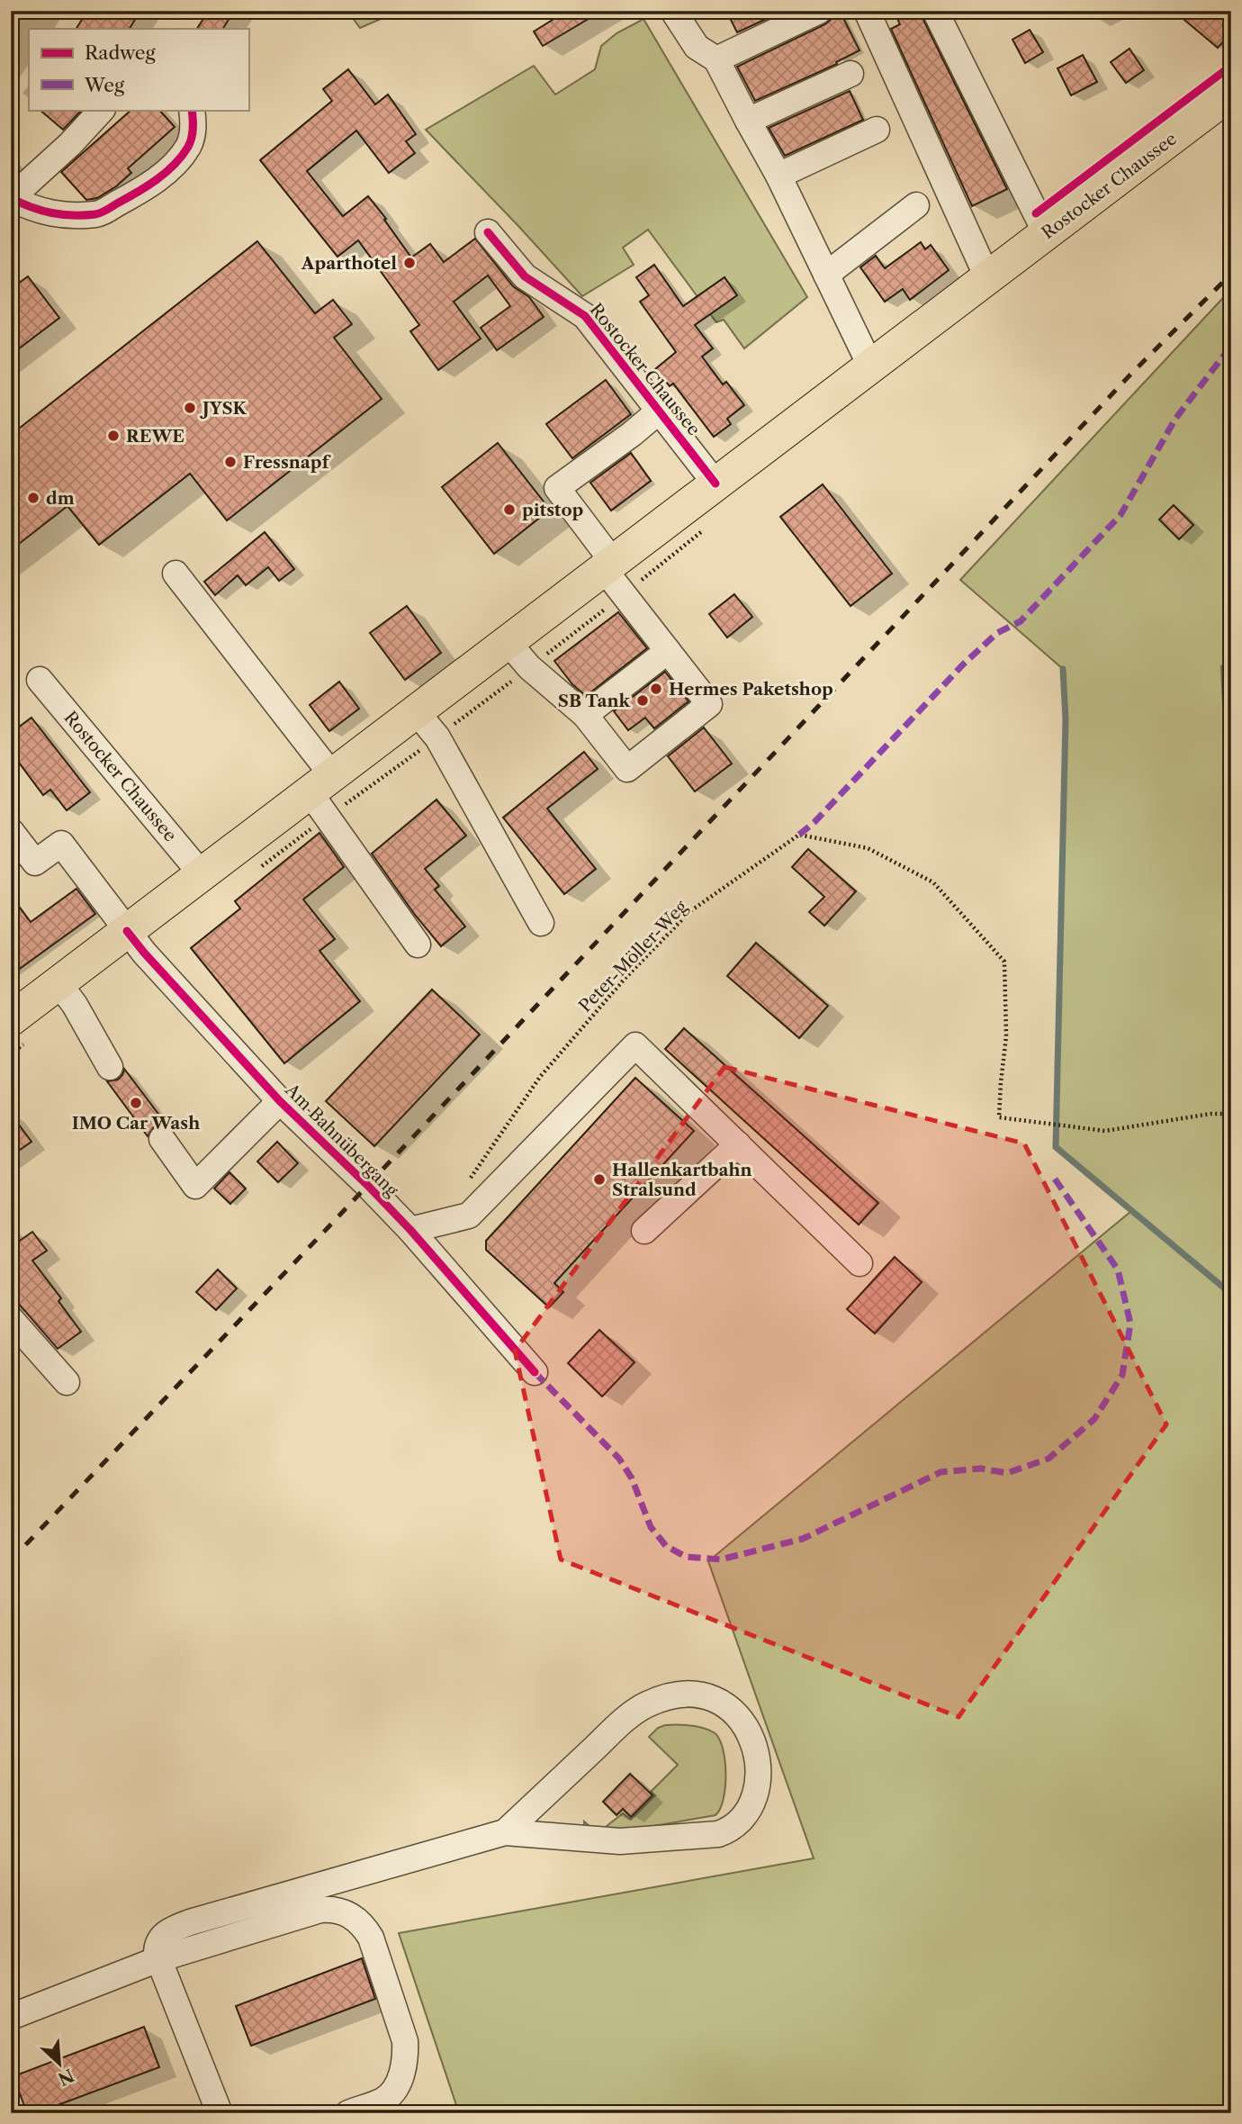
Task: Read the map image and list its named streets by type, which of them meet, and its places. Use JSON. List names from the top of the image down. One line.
{"streets":{"main road":["Rostocker Chaussee"],"street":["Am Bahnübergang"],"path":["Peter-Möller-Weg"]},"crossings":[["Rostocker Chaussee","Am Bahnübergang"]],"places":["Aparthotel","JYSK","REWE","Fressnapf","dm","pitstop","Hermes Paketshop","SB Tank","IMO Car Wash","Hallenkartbahn Stralsund"],"legend":["Radweg","Weg"],"north":"bottom right"}
